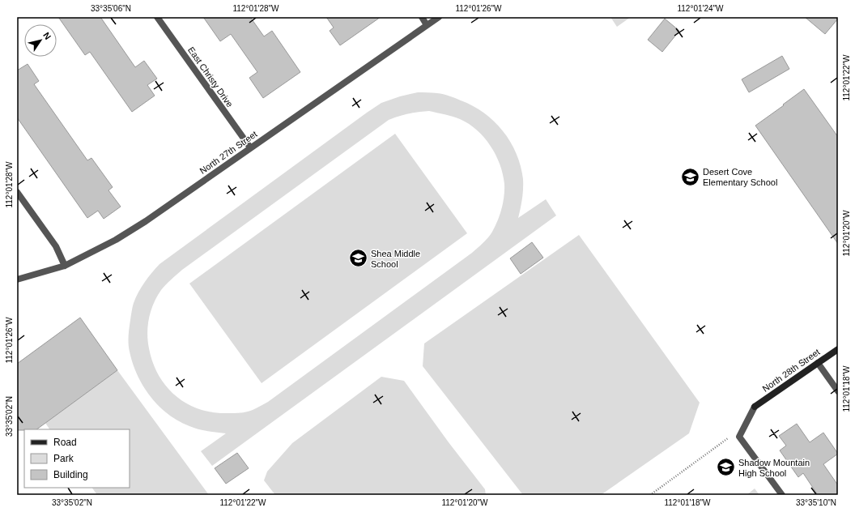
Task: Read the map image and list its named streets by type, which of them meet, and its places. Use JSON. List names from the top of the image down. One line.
{"streets":{"street":["East Christy Drive","North 27th Street","North 28th Street"]},"crossings":[["East Christy Drive","North 27th Street"]],"places":{"school or university":["Desert Cove Elementary School","Shea Middle School","Shadow Mountain High School"]},"legend":["Road","Park","Building"],"north":"top right","coordinates":["33°35'06\"N","112°01'28\"W","112°01'26\"W","112°01'24\"W","112°01'22\"W","112°01'20\"W","112°01'18\"W","33°35'02\"N","33°35'10\"N"]}
